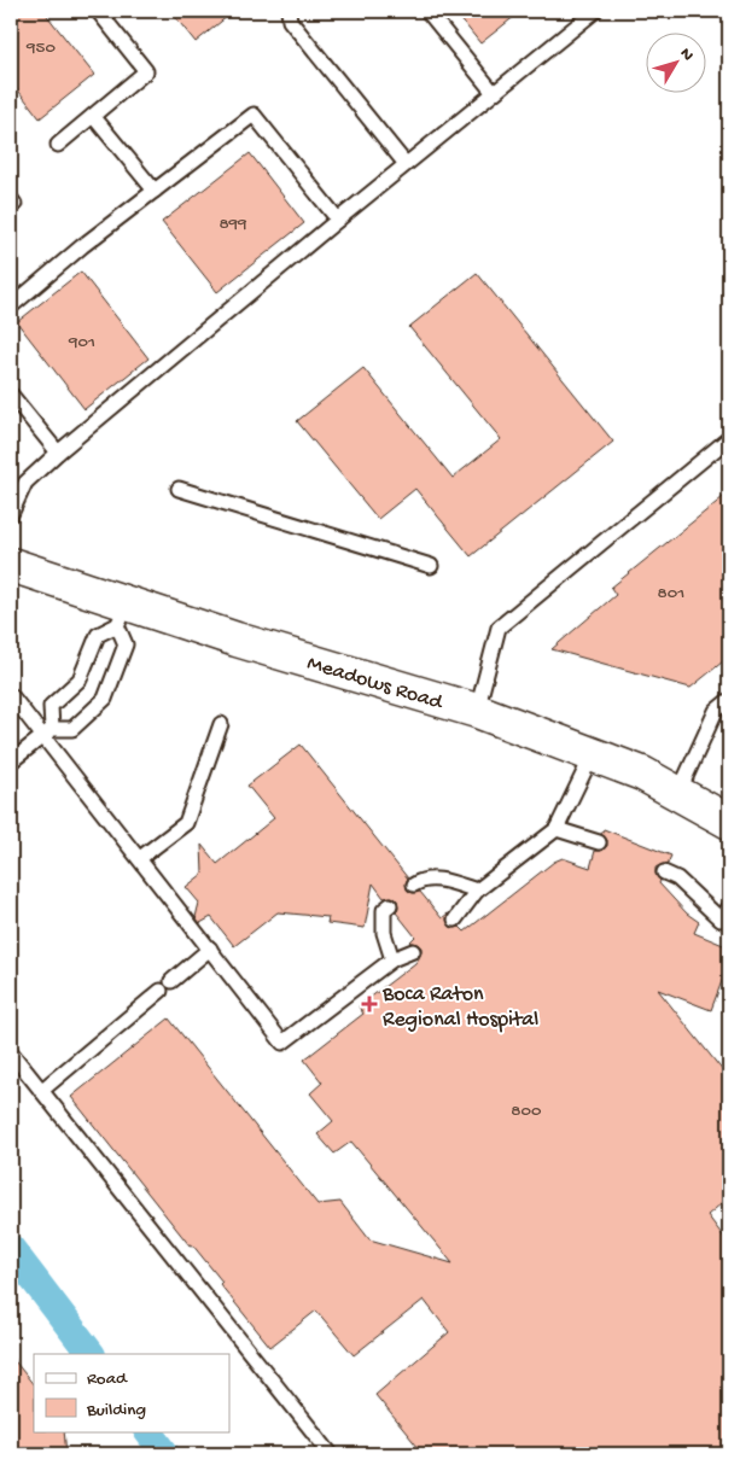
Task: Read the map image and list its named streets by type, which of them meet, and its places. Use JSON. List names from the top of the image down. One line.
{"streets":{"street":["Meadows Road"]},"places":{"health":["Boca Raton Regional Hospital"]},"house_numbers":["950","899","901","801","800"],"legend":["Road","Building"],"north":"top right"}
